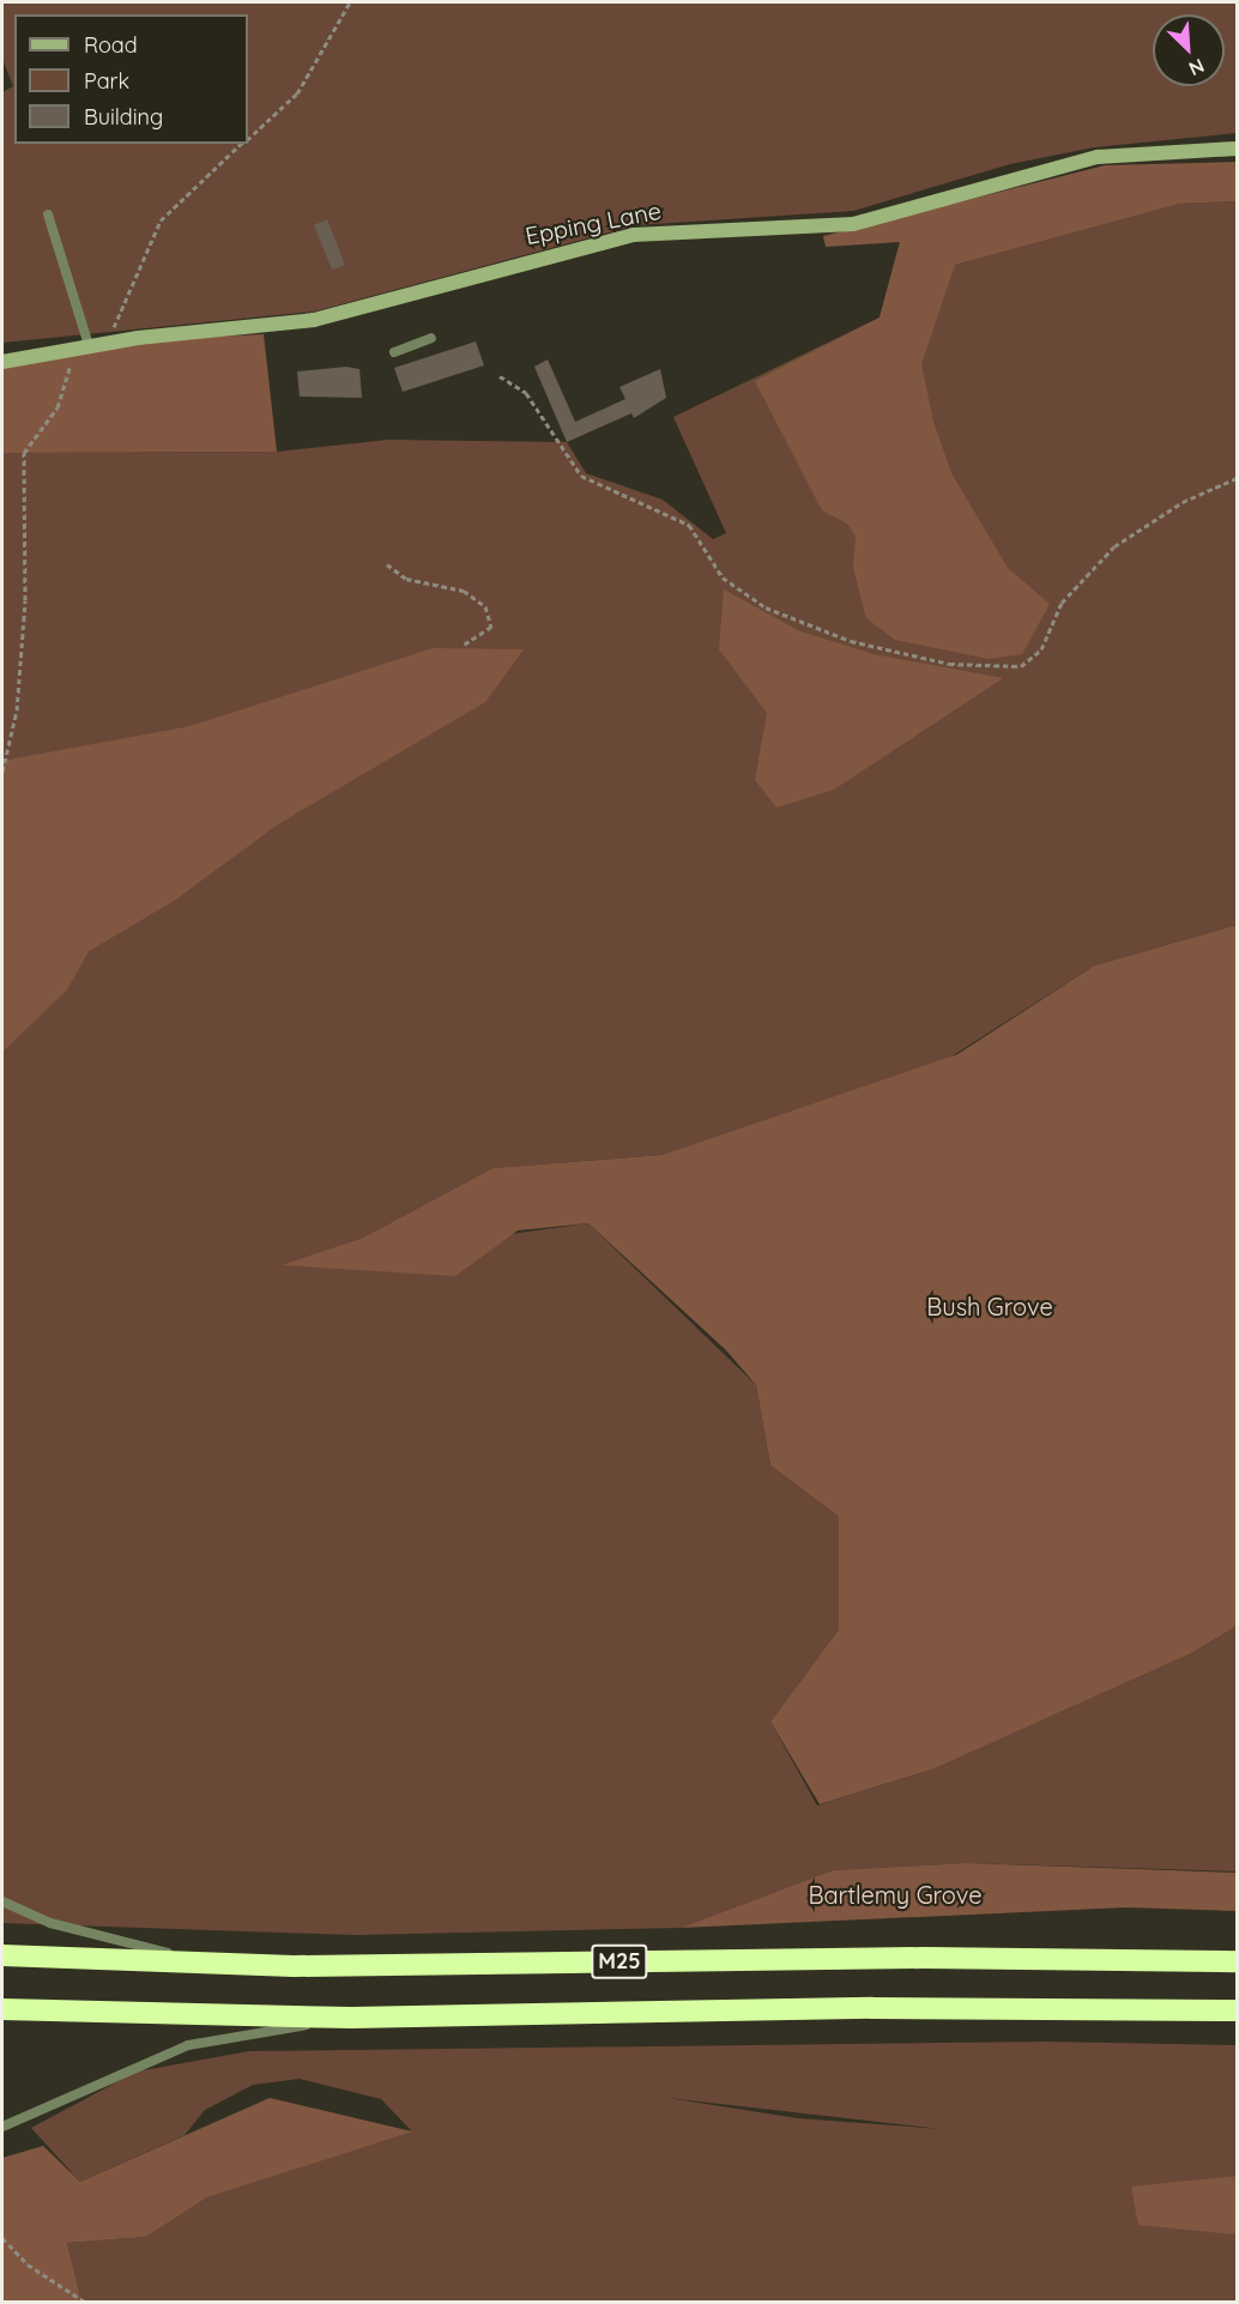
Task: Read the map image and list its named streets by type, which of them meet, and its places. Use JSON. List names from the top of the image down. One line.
{"streets":{"highway":["M25"],"street":["Epping Lane"]},"parks":["Bush Grove","Bartlemy Grove"],"legend":["Road","Park","Building"],"north":"bottom right"}
